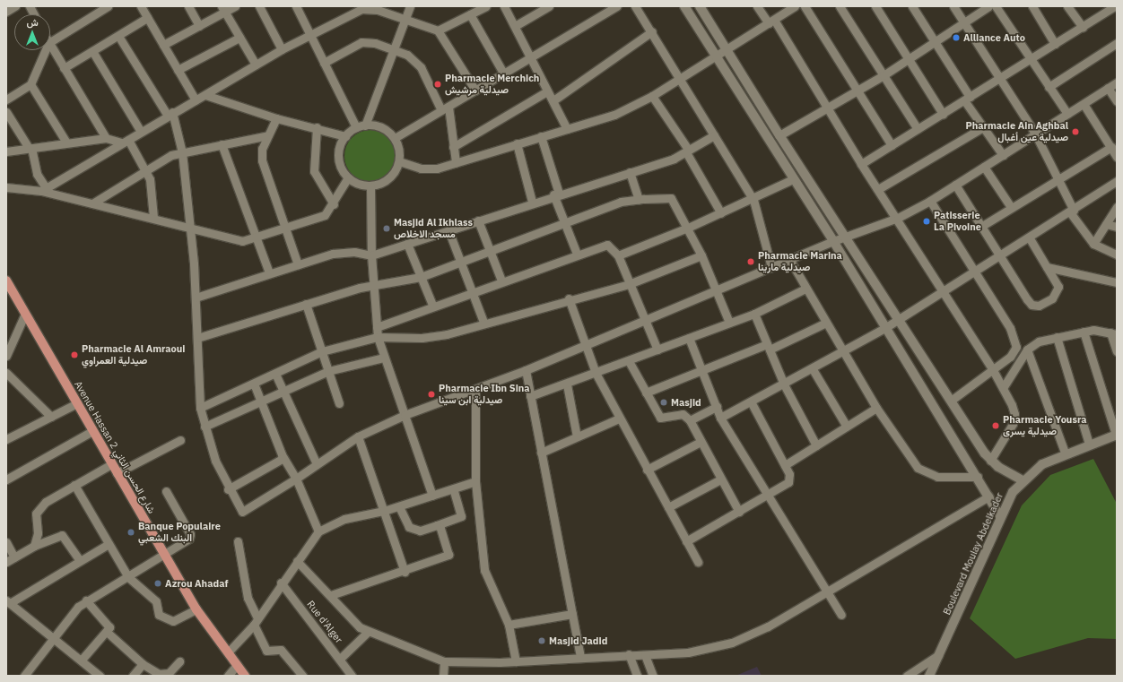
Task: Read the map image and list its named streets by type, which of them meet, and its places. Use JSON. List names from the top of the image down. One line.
{"streets":{"main road":["Avenue Hassan 2 شارع الحسن الثاني"],"street":["Boulevard Moulay Abdelkader","Rue d'Alger"]},"places":["Alliance Auto","Pharmacie Merchich صيدلية مرشيش","Pharmacie Ain Aghbal صيدلية عين أغبال","Patisserie La Pivoine","Masjid Al Ikhlass مسجد الاخلاص","Pharmacie Marina صيدلية مارينا","Pharmacie Al Amraoui صيدلية العمراوي","Pharmacie Ibn Sina صيدلية ابن سينا","Masjid","Pharmacie Yousra صيدلية يسرى","Banque Populaire البنك الشعبي","Azrou Ahadaf","Masjid Jadid"],"north":"top"}
